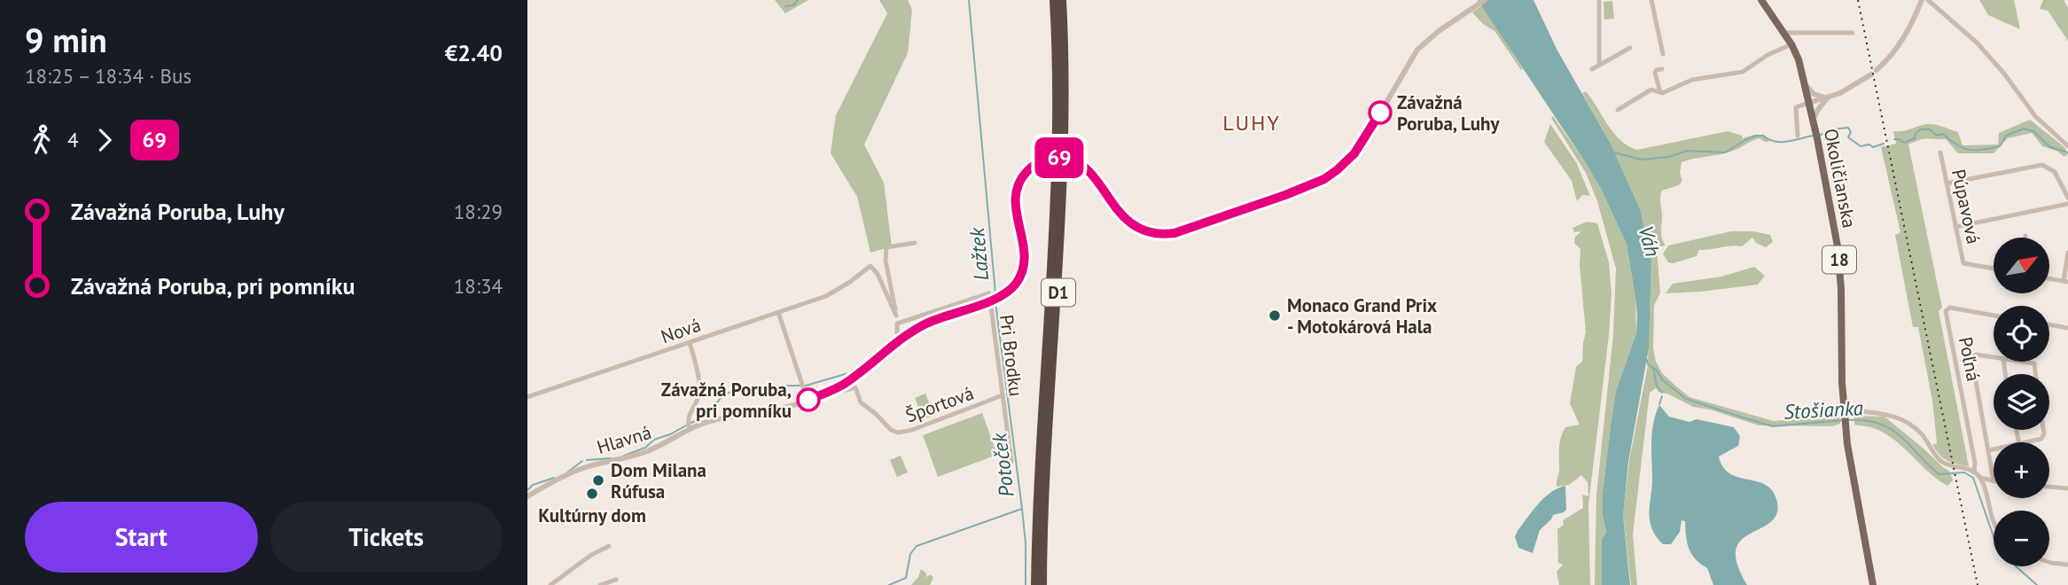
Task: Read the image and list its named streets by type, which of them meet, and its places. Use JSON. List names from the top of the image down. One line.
{"streets":{"highway":["D1"],"main road":["Okoličianska","18"],"street":["Púpavová","Nová","Pri Brodku","Poľná","Športová","Hlavná"]},"crossings":[["Okoličianska","18"],["Pri Brodku","Športová"],["Pri Brodku","Hlavná"],["Športová","Hlavná"]],"districts":["LUHY"],"water":["Váh","Lažtek","Stošianka","Potoček"],"places":["Závažná Poruba, Luhy","Monaco Grand Prix - Motokárová Hala","Závažná Poruba, pri pomníku","Dom Milana Rúfusa","Kultúrny dom"],"lines":["bus line 69"],"north":"top right","page":{"heading":["9 min","18:25 – 18:34 · Bus","€2.40"],"on_map":"69","legs":["4","69"],"list":[{"name":"Závažná Poruba, Luhy","value":"18:29"},{"name":"Závažná Poruba, pri pomníku","value":"18:34"}],"map_buttons":["+","−"],"buttons":["Start","Tickets"]}}
